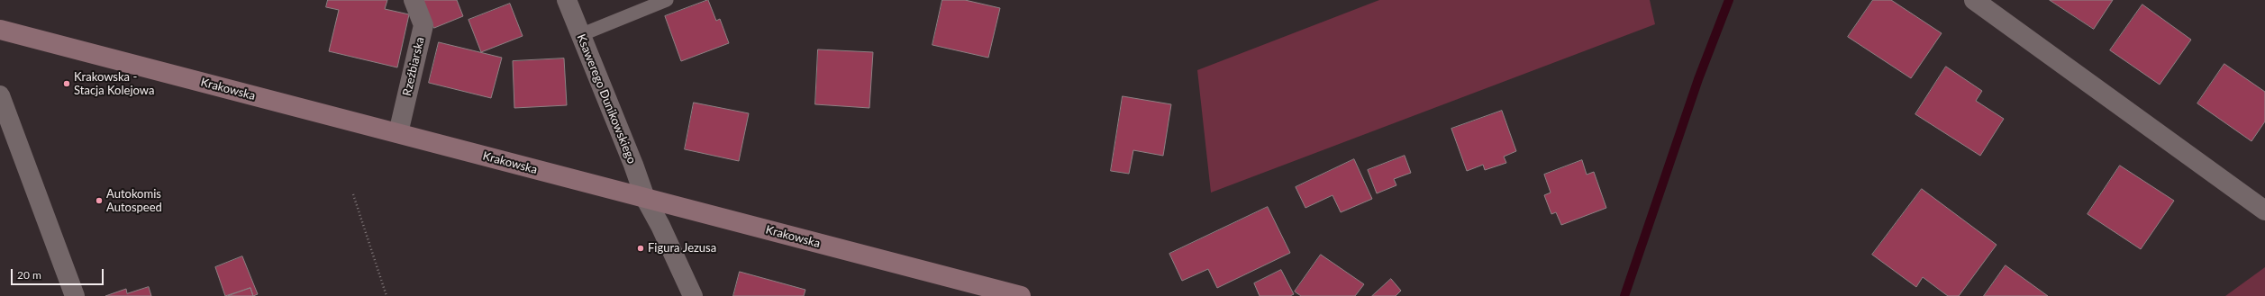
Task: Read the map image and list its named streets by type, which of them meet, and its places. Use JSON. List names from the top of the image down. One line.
{"streets":{"main road":["Krakowska"],"street":["Rzeźbiarska","Ksawerego Dunikowskiego"]},"crossings":[["Rzeźbiarska","Krakowska"],["Krakowska","Ksawerego Dunikowskiego"]],"places":["Krakowska - Stacja Kolejowa","Autokomis Autospeed","Figura Jezusa"],"scale_bar":"20 m"}
